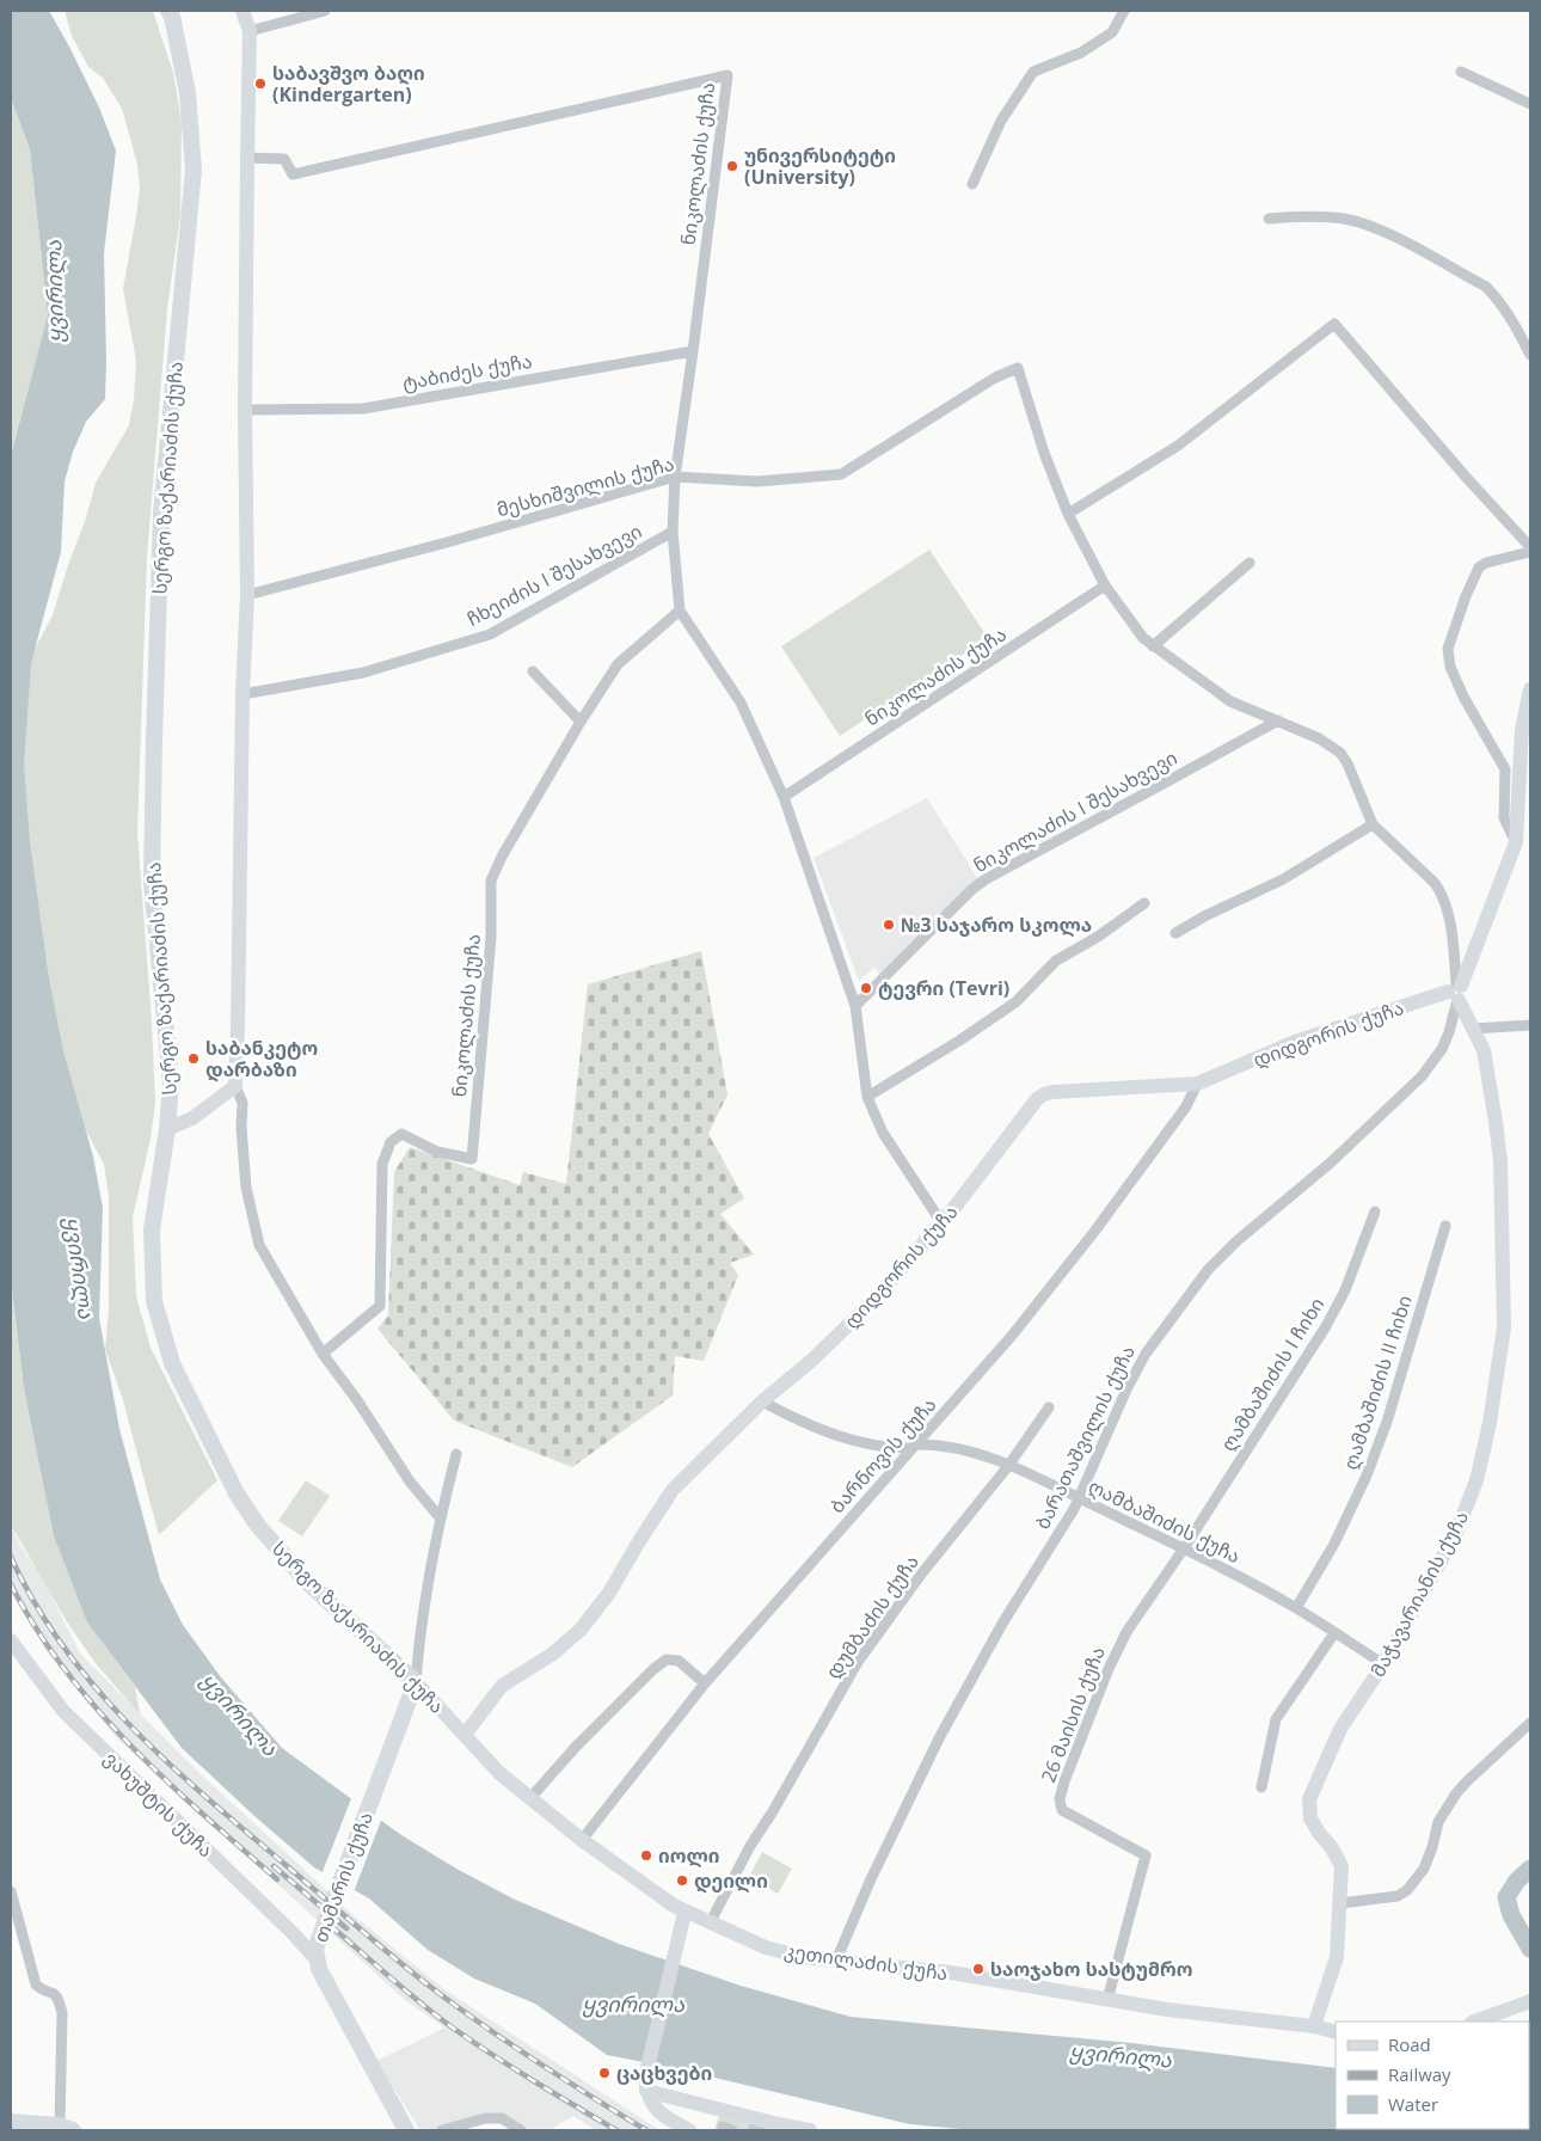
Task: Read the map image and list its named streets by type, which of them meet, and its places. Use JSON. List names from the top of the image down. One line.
{"streets":{"main road":["სერგო ზაქარიაძის ქუჩა","თამარის ქუჩა"],"street":["ნიკოლაძის ქუჩა","ტაბიძეს ქუჩა","მესხიშვილის ქუჩა","ჩხეიძის I შესახვევი","ნიკოლაძის I შესახვევი","დიდგორის ქუჩა","ღამბაშიძის I ჩიხი","ღამბაშიძის II ჩიხი","ბარათაშვილის ქუჩა","ბარნოვის ქუჩა","ღამბაშიძის ქუჩა","მაჭავარიანის ქუჩა","დუმბაძის ქუჩა","26 მაისის ქუჩა","ვახუშტის ქუჩა","კეთილაძის ქუჩა"]},"crossings":[["ნიკოლაძის ქუჩა","ტაბიძეს ქუჩა"],["ნიკოლაძის ქუჩა","მესხიშვილის ქუჩა"],["ნიკოლაძის ქუჩა","ჩხეიძის I შესახვევი"],["ნიკოლაძის ქუჩა","ნიკოლაძის I შესახვევი"],["ნიკოლაძის ქუჩა","დიდგორის ქუჩა"],["სერგო ზაქარიაძის ქუჩა","დიდგორის ქუჩა"],["სერგო ზაქარიაძის ქუჩა","ბარნოვის ქუჩა"],["სერგო ზაქარიაძის ქუჩა","თამარის ქუჩა"],["სერგო ზაქარიაძის ქუჩა","კეთილაძის ქუჩა"],["დიდგორის ქუჩა","ბარათაშვილის ქუჩა"],["დიდგორის ქუჩა","ბარნოვის ქუჩა"],["დიდგორის ქუჩა","ღამბაშიძის ქუჩა"],["დიდგორის ქუჩა","მაჭავარიანის ქუჩა"],["ღამბაშიძის I ჩიხი","ღამბაშიძის ქუჩა"],["ღამბაშიძის I ჩიხი","26 მაისის ქუჩა"],["ღამბაშიძის II ჩიხი","ღამბაშიძის ქუჩა"],["ბარათაშვილის ქუჩა","ღამბაშიძის ქუჩა"],["ბარათაშვილის ქუჩა","მაჭავარიანის ქუჩა"],["ბარათაშვილის ქუჩა","კეთილაძის ქუჩა"],["ბარნოვის ქუჩა","ღამბაშიძის ქუჩა"],["ღამბაშიძის ქუჩა","მაჭავარიანის ქუჩა"],["ღამბაშიძის ქუჩა","დუმბაძის ქუჩა"],["ღამბაშიძის ქუჩა","26 მაისის ქუჩა"],["მაჭავარიანის ქუჩა","კეთილაძის ქუჩა"],["დუმბაძის ქუჩა","კეთილაძის ქუჩა"],["26 მაისის ქუჩა","კეთილაძის ქუჩა"],["ვახუშტის ქუჩა","თამარის ქუჩა"]],"water":["ყვირილა"],"places":["საბავშვო ბაღი (Kindergarten)","უნივერსიტეტი (University)","№3 საჯარო სკოლა","ტევრი (Tevri)","საბანკეტო დარბაზი","იოლი","დეილი","საოჯახო სასტუმრო","ცაცხვები"],"legend":["Road","Railway","Water"]}
